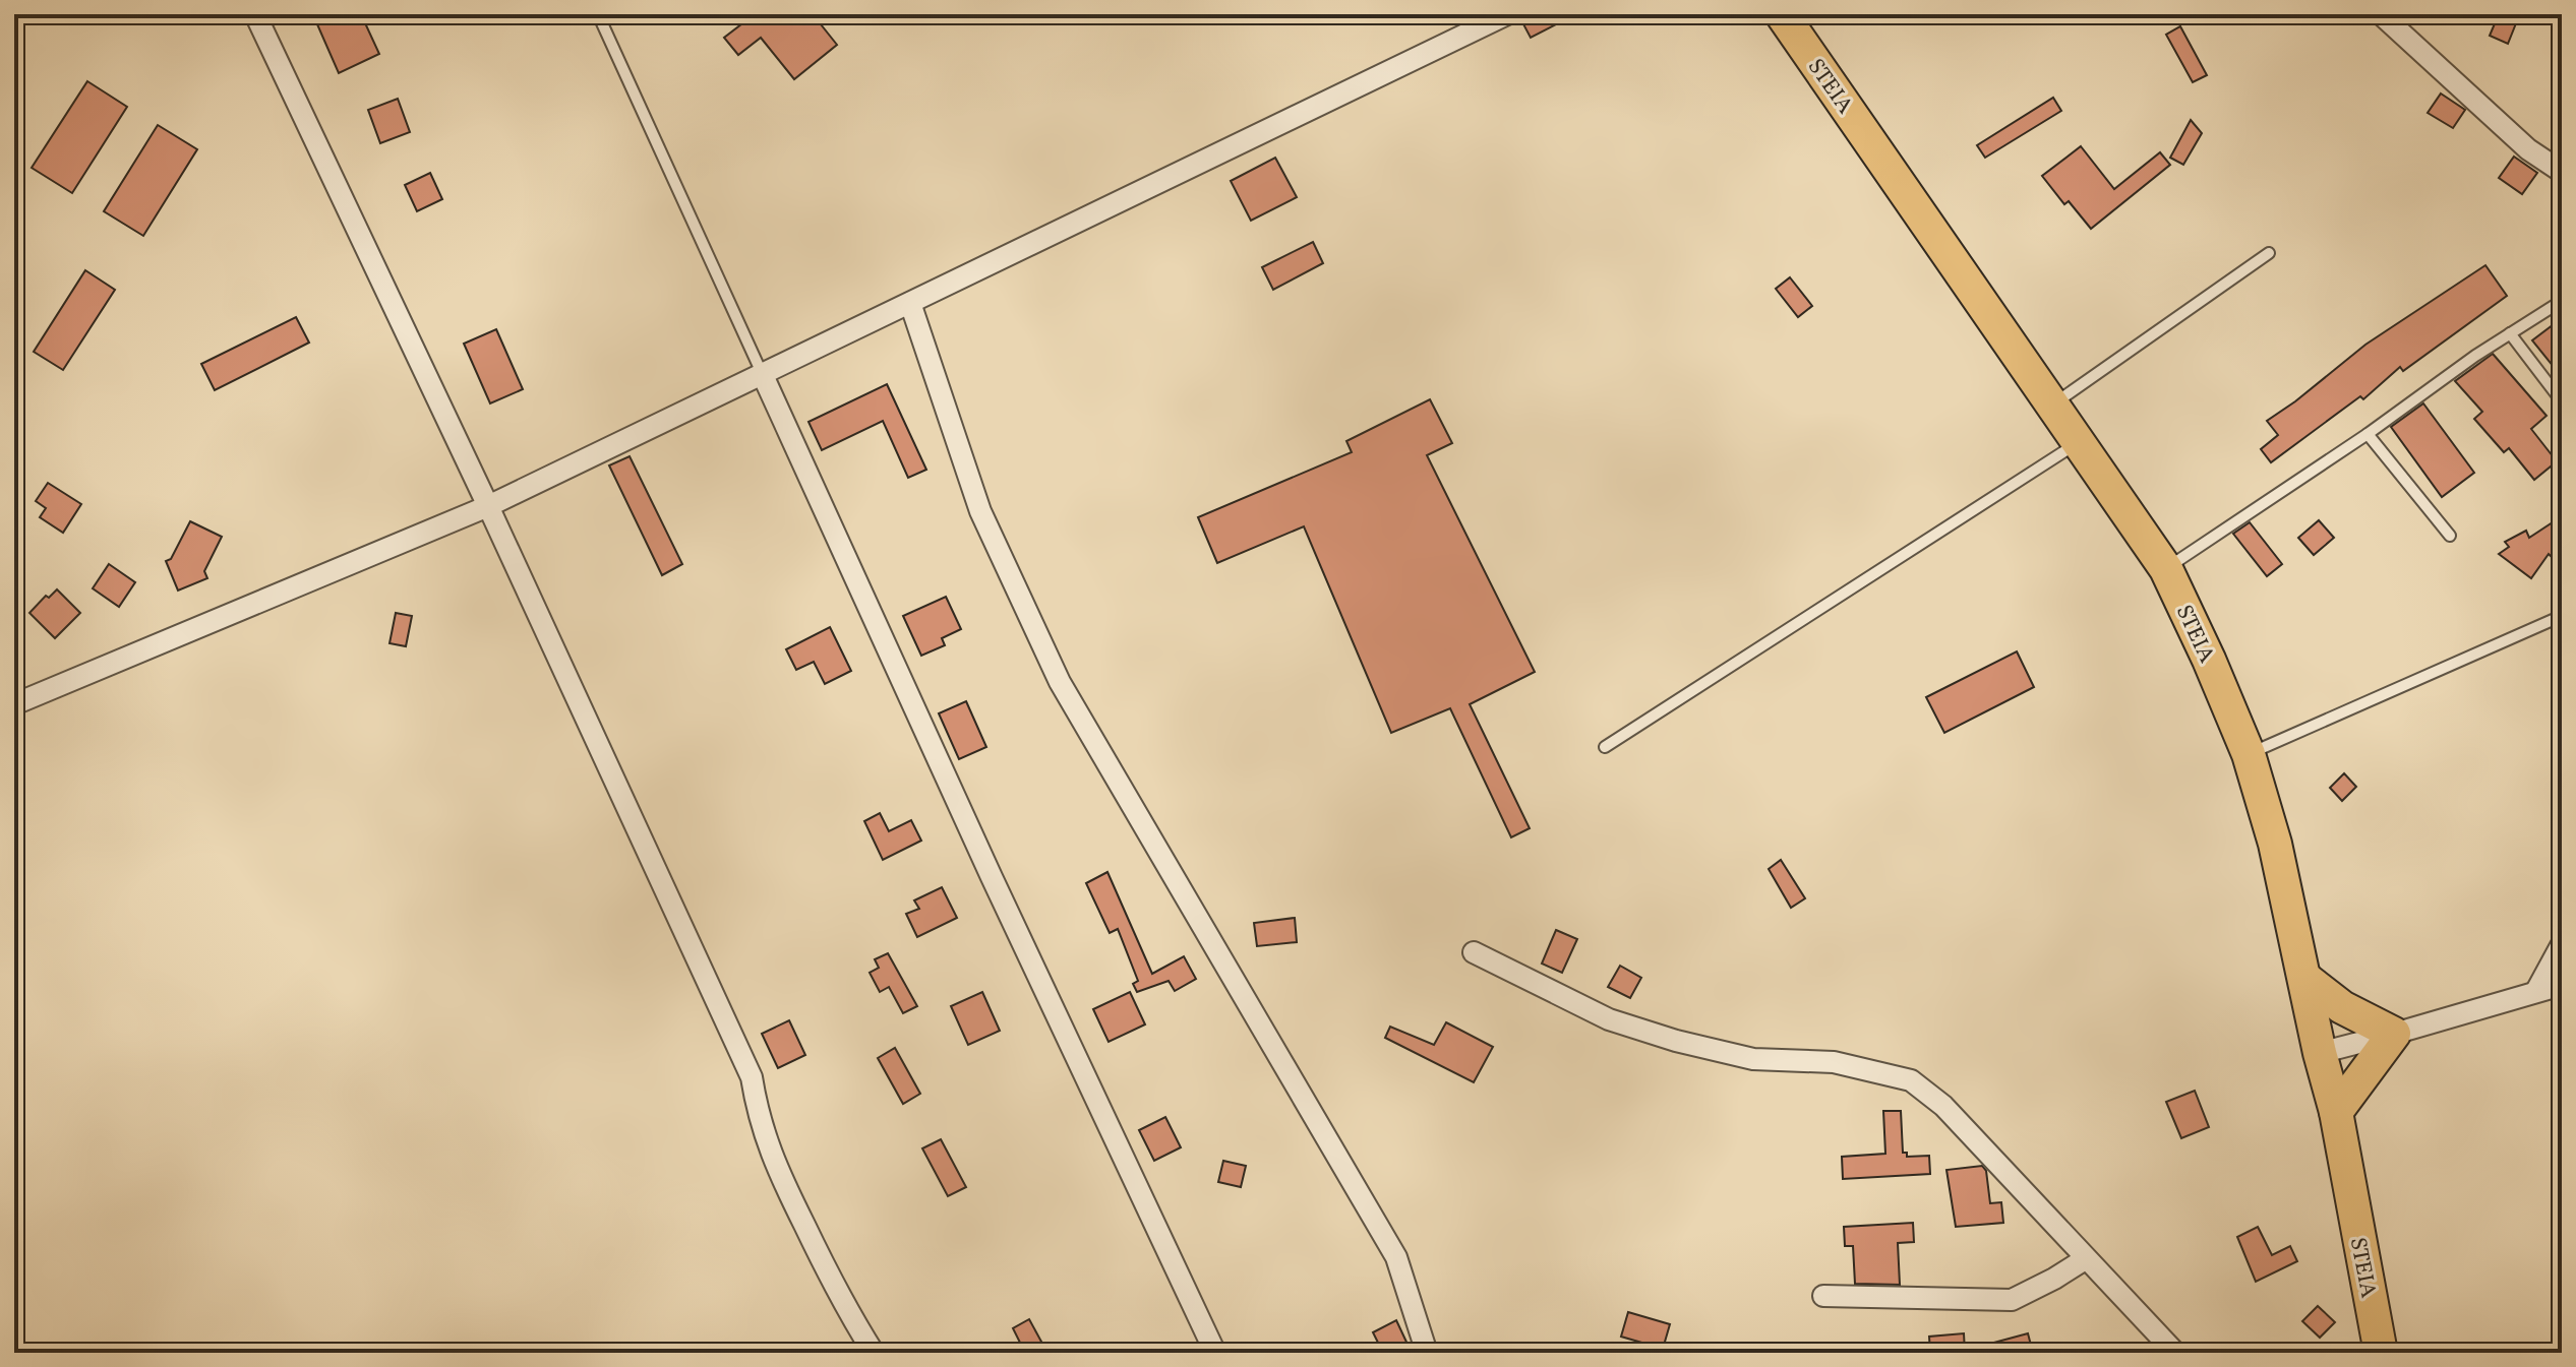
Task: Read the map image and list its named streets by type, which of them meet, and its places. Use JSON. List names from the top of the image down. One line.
{"streets":{"main road":["STEIA"]}}
